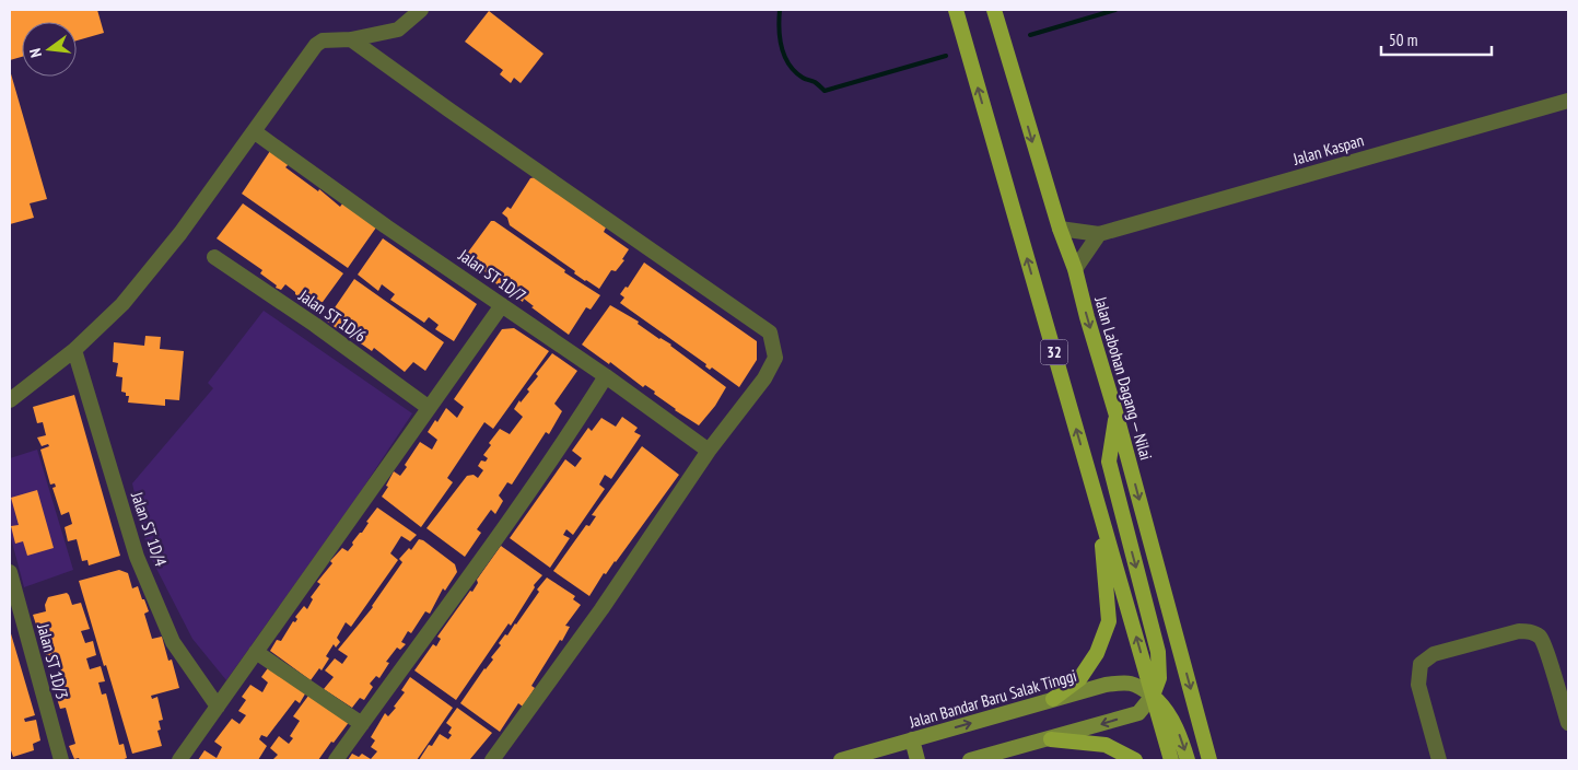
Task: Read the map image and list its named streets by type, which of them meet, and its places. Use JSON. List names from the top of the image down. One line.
{"streets":{"main road":["32","Jalan Labohan Dagang ‒ Nilai","Jalan Bandar Baru Salak Tinggi"],"street":["Jalan Kaspan","Jalan ST 1D/7","Jalan ST 1D/6","Jalan ST 1D/4","Jalan ST 1D/3"]},"crossings":[["32","Jalan Bandar Baru Salak Tinggi"]],"scale_bar":"50 m","north":"left"}
